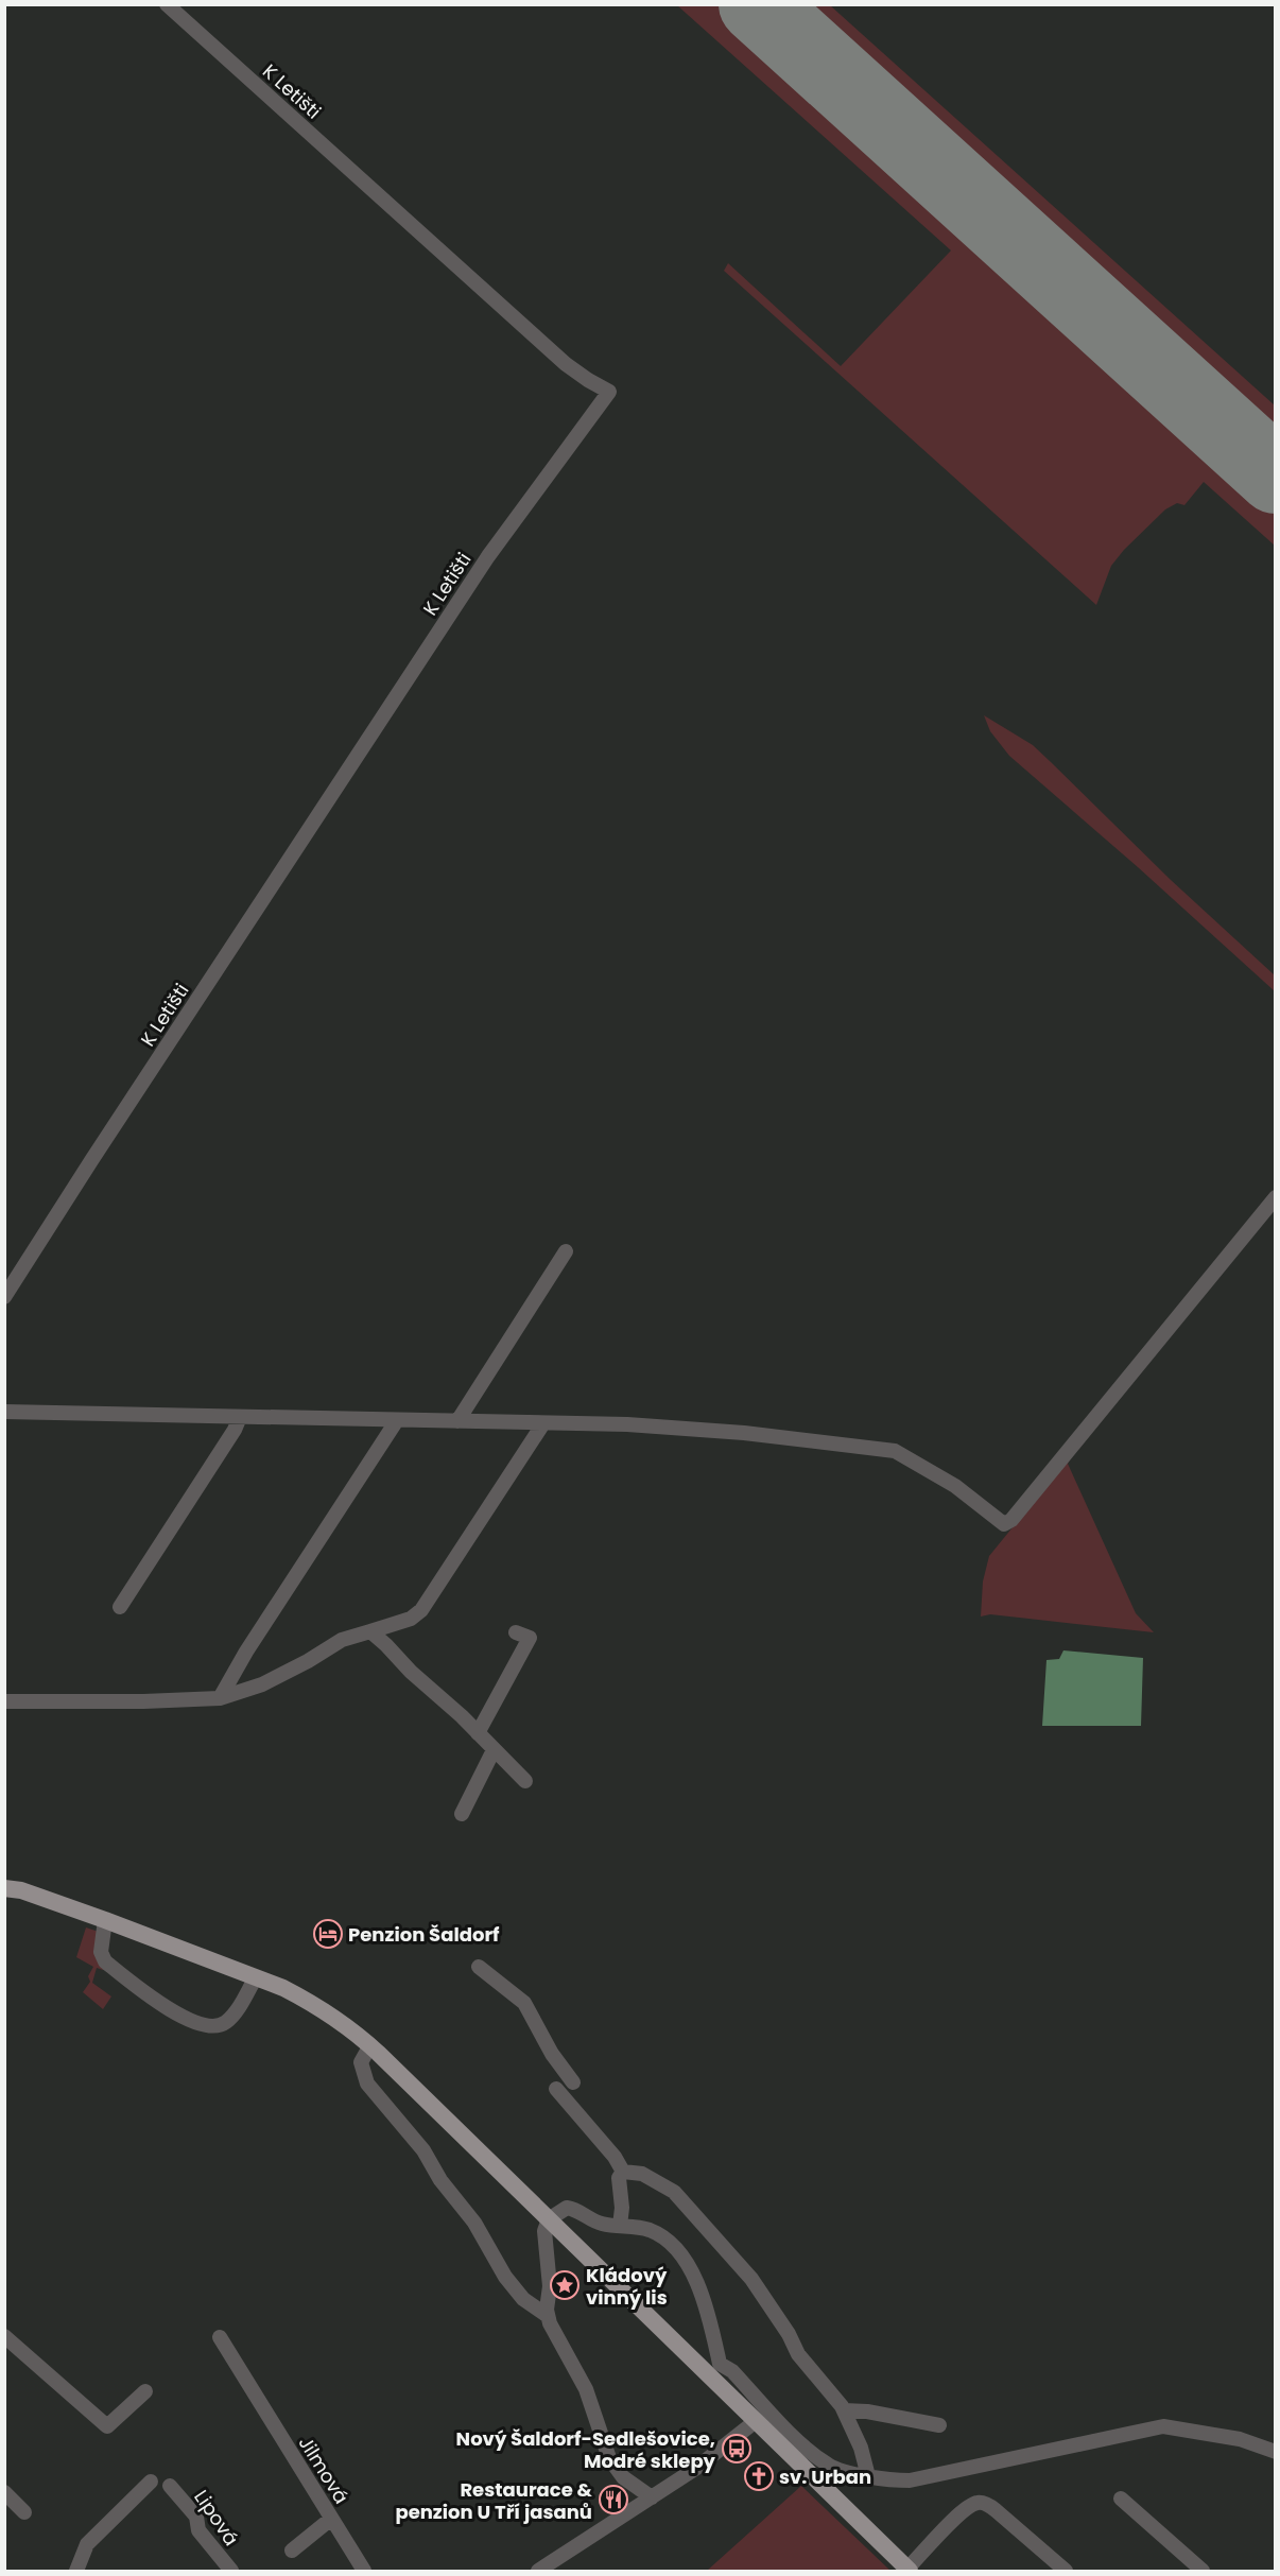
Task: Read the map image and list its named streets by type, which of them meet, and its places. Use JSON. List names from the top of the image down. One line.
{"streets":{"street":["K Letišti","Jilmová","Lipová"]},"places":{"hotel":["Penzion Šaldorf"],"place":["Kládový vinný lis"],"bus stop":["Nový Šaldorf-Sedlešovice, Modré sklepy"],"church":["sv. Urban"],"restaurant":["Restaurace & penzion U Tří jasanů"]}}
